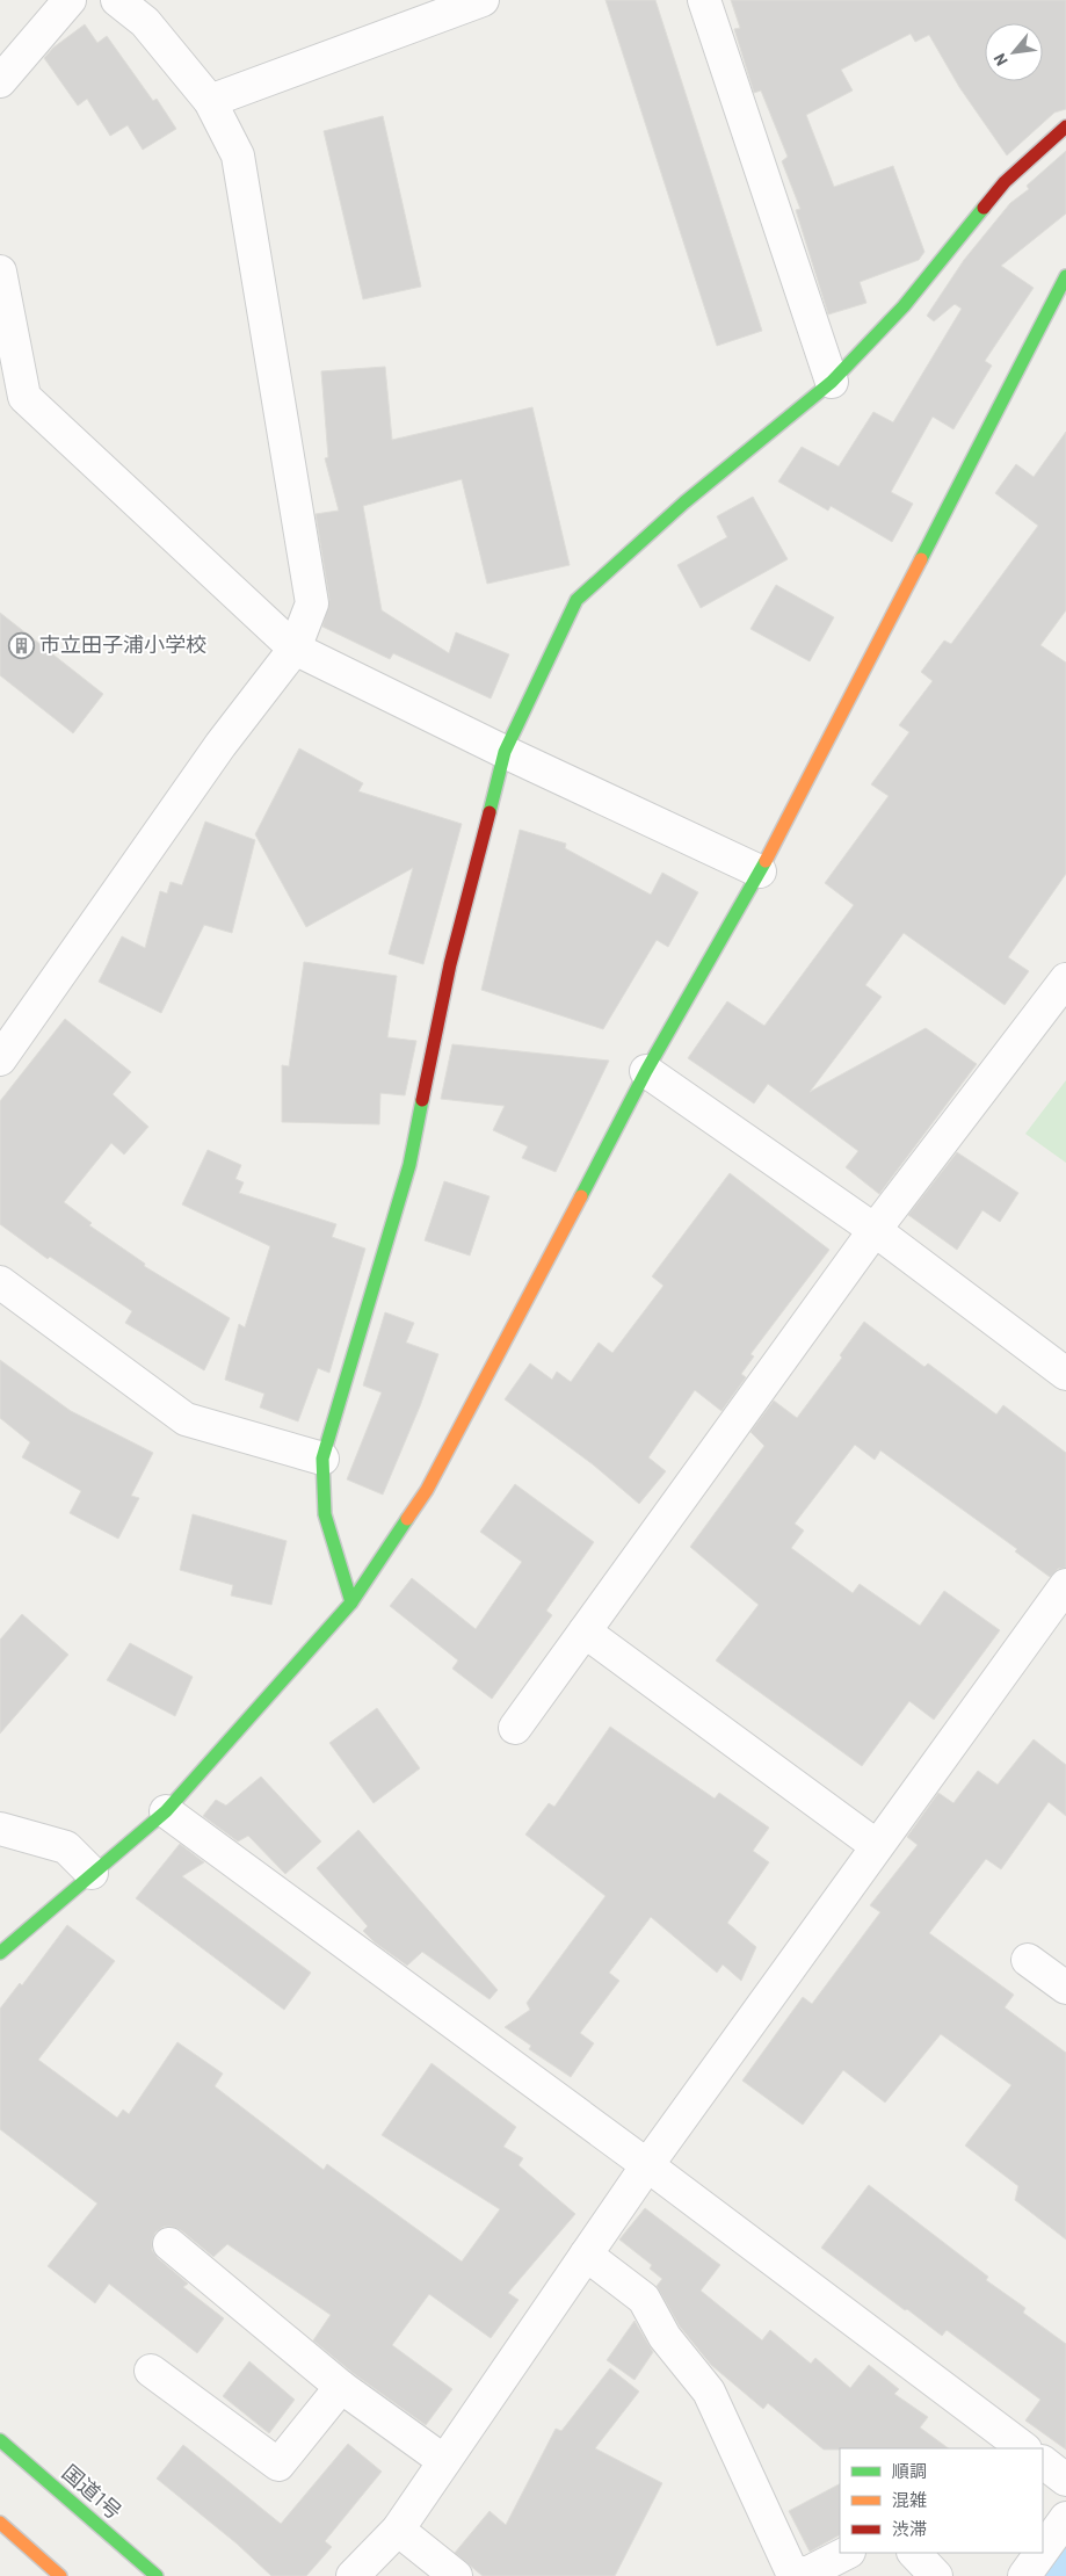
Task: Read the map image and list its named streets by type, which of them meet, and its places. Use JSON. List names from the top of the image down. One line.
{"streets":{"main road":["国道1号"]},"places":{"building":["市立田子浦小学校"]},"legend":["順調","混雑","渋滞"],"north":"bottom left"}
